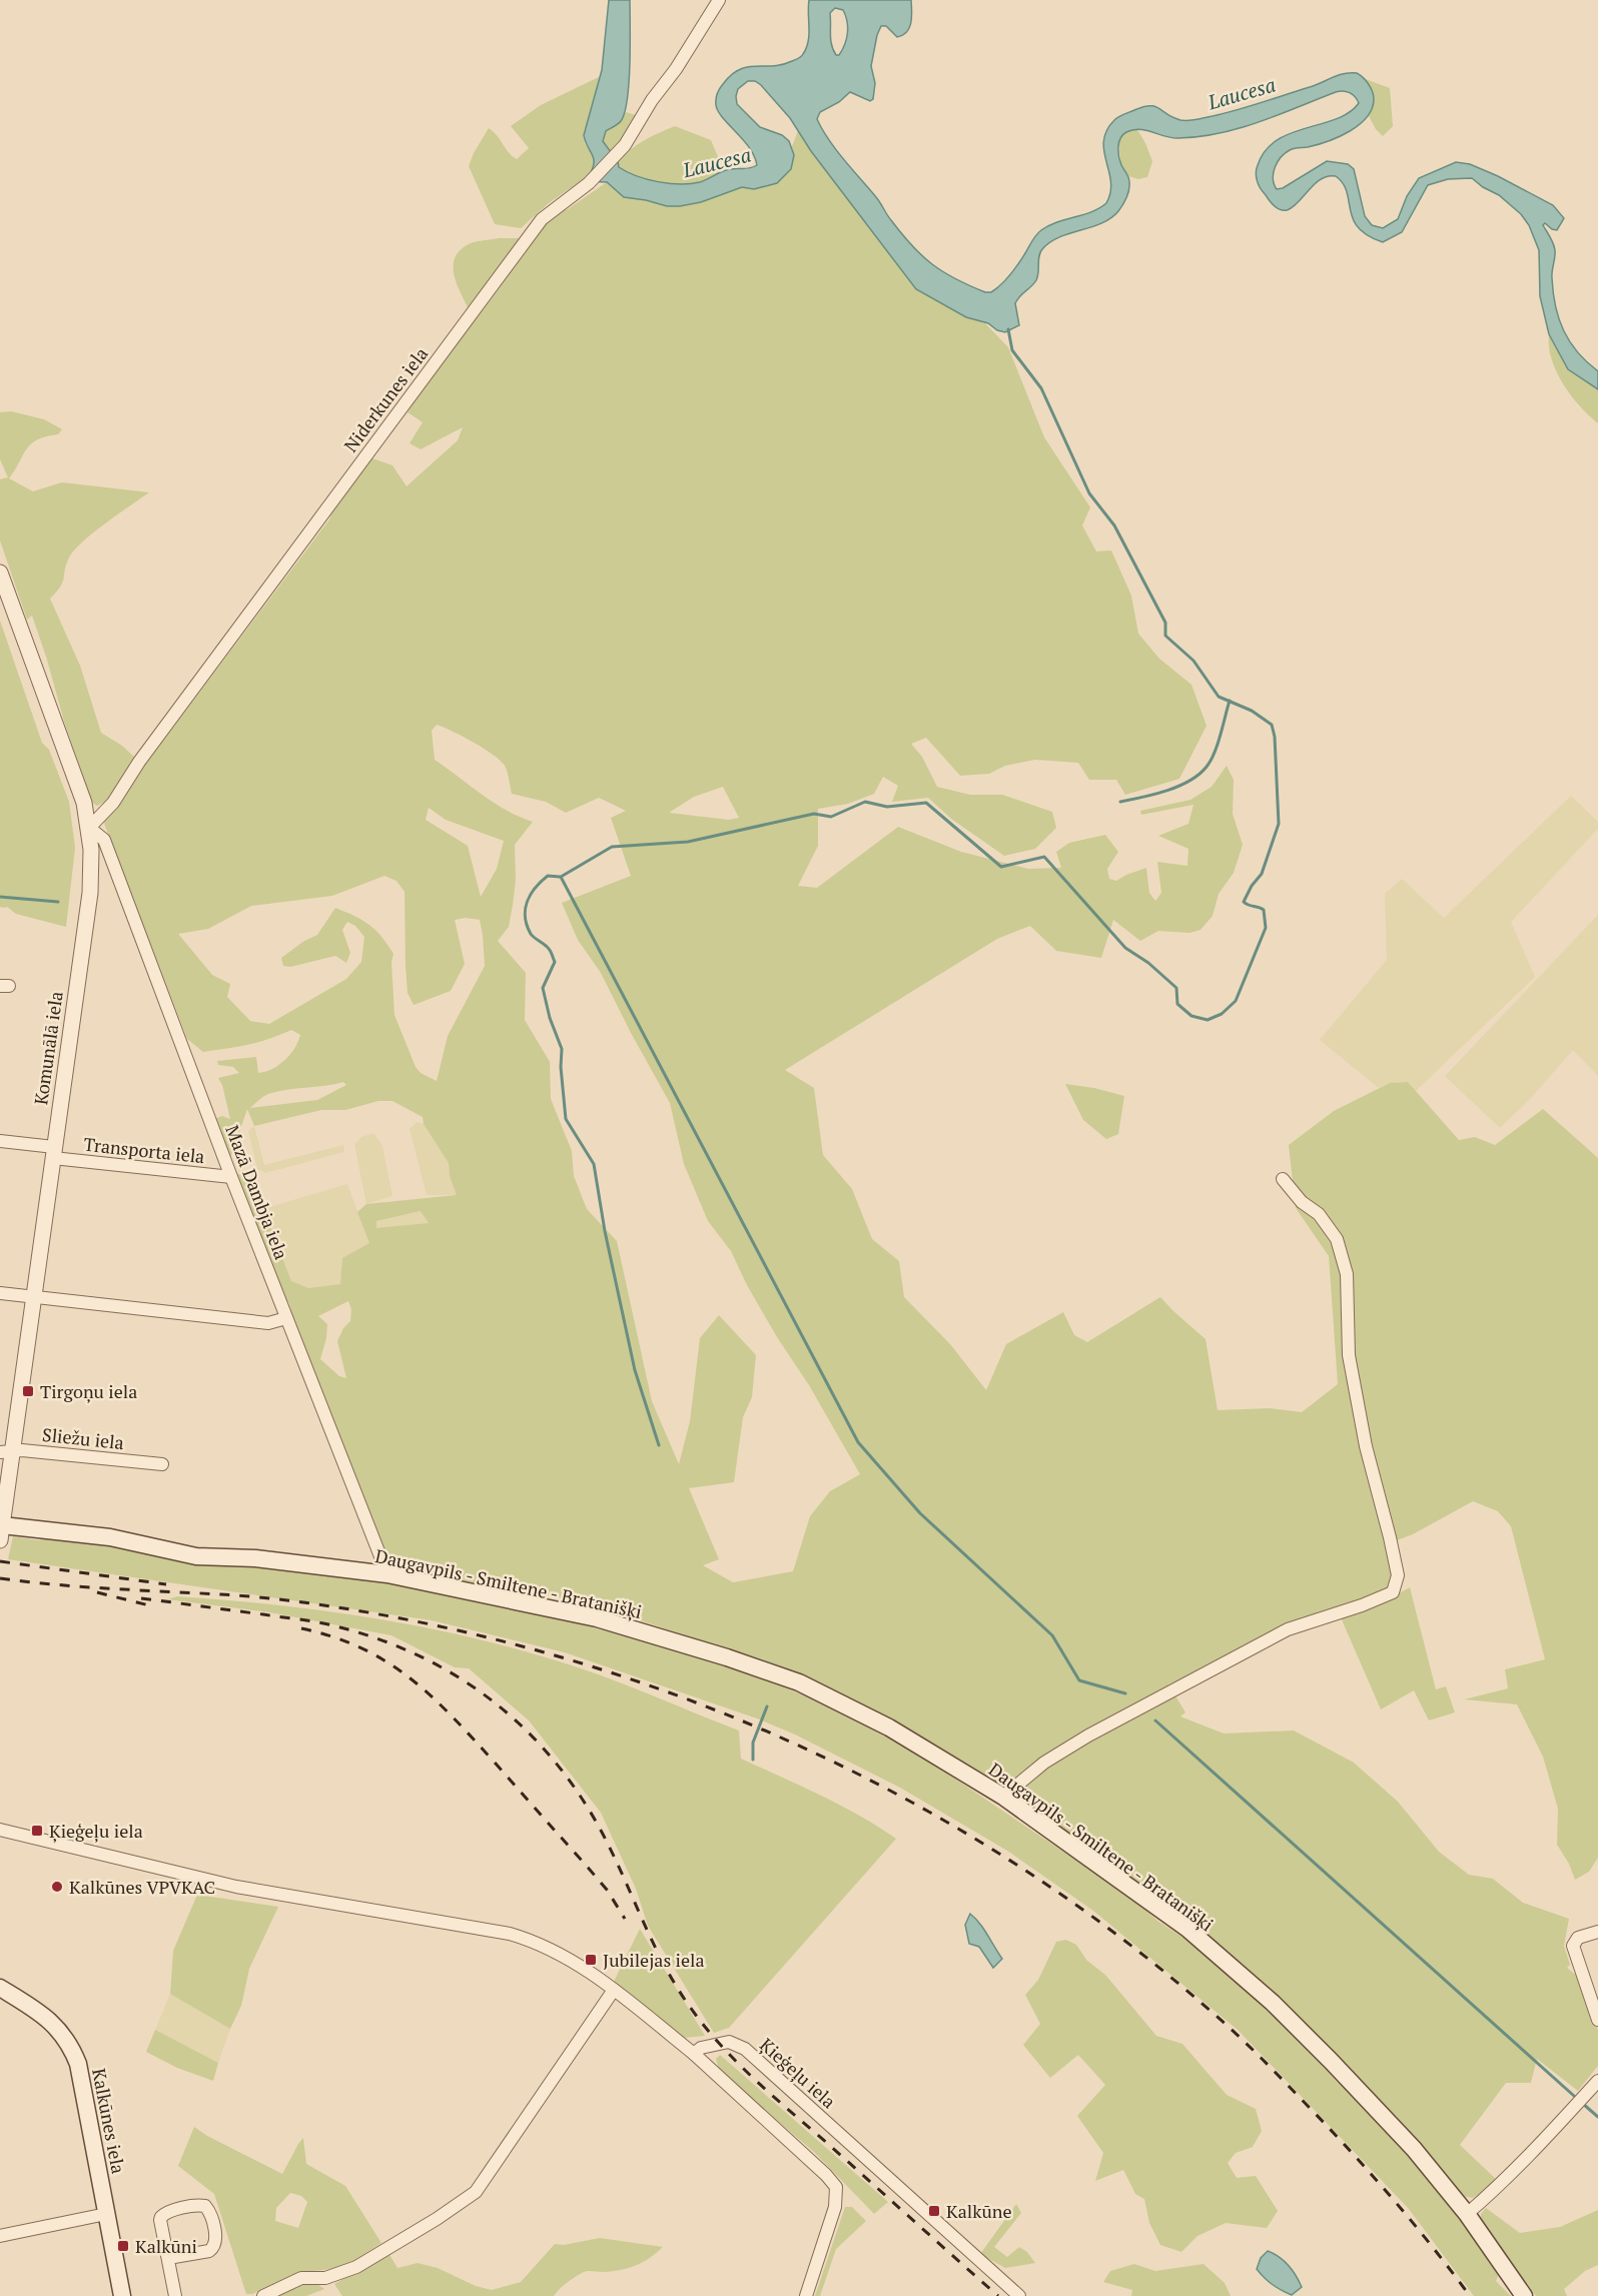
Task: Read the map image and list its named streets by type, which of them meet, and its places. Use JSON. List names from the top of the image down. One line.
{"streets":{"main road":["Daugavpils - Smiltene - Bratanišķi","Kalkūnes iela"],"street":["Niderkunes iela","Komunālā iela","Transporta iela","Mazā Dambja iela","Sliežu iela","Ķieģeļu iela"]},"crossings":[["Niderkunes iela","Komunālā iela"],["Niderkunes iela","Mazā Dambja iela"],["Komunālā iela","Transporta iela"],["Komunālā iela","Mazā Dambja iela"],["Komunālā iela","Sliežu iela"],["Komunālā iela","Daugavpils - Smiltene - Bratanišķi"],["Transporta iela","Mazā Dambja iela"],["Mazā Dambja iela","Daugavpils - Smiltene - Bratanišķi"]],"water":["Laucesa"],"places":{"transit":["Tirgoņu iela","Ķieģeļu iela","Jubilejas iela","Kalkūne","Kalkūni"],"other":["Kalkūnes VPVKAC"]}}
